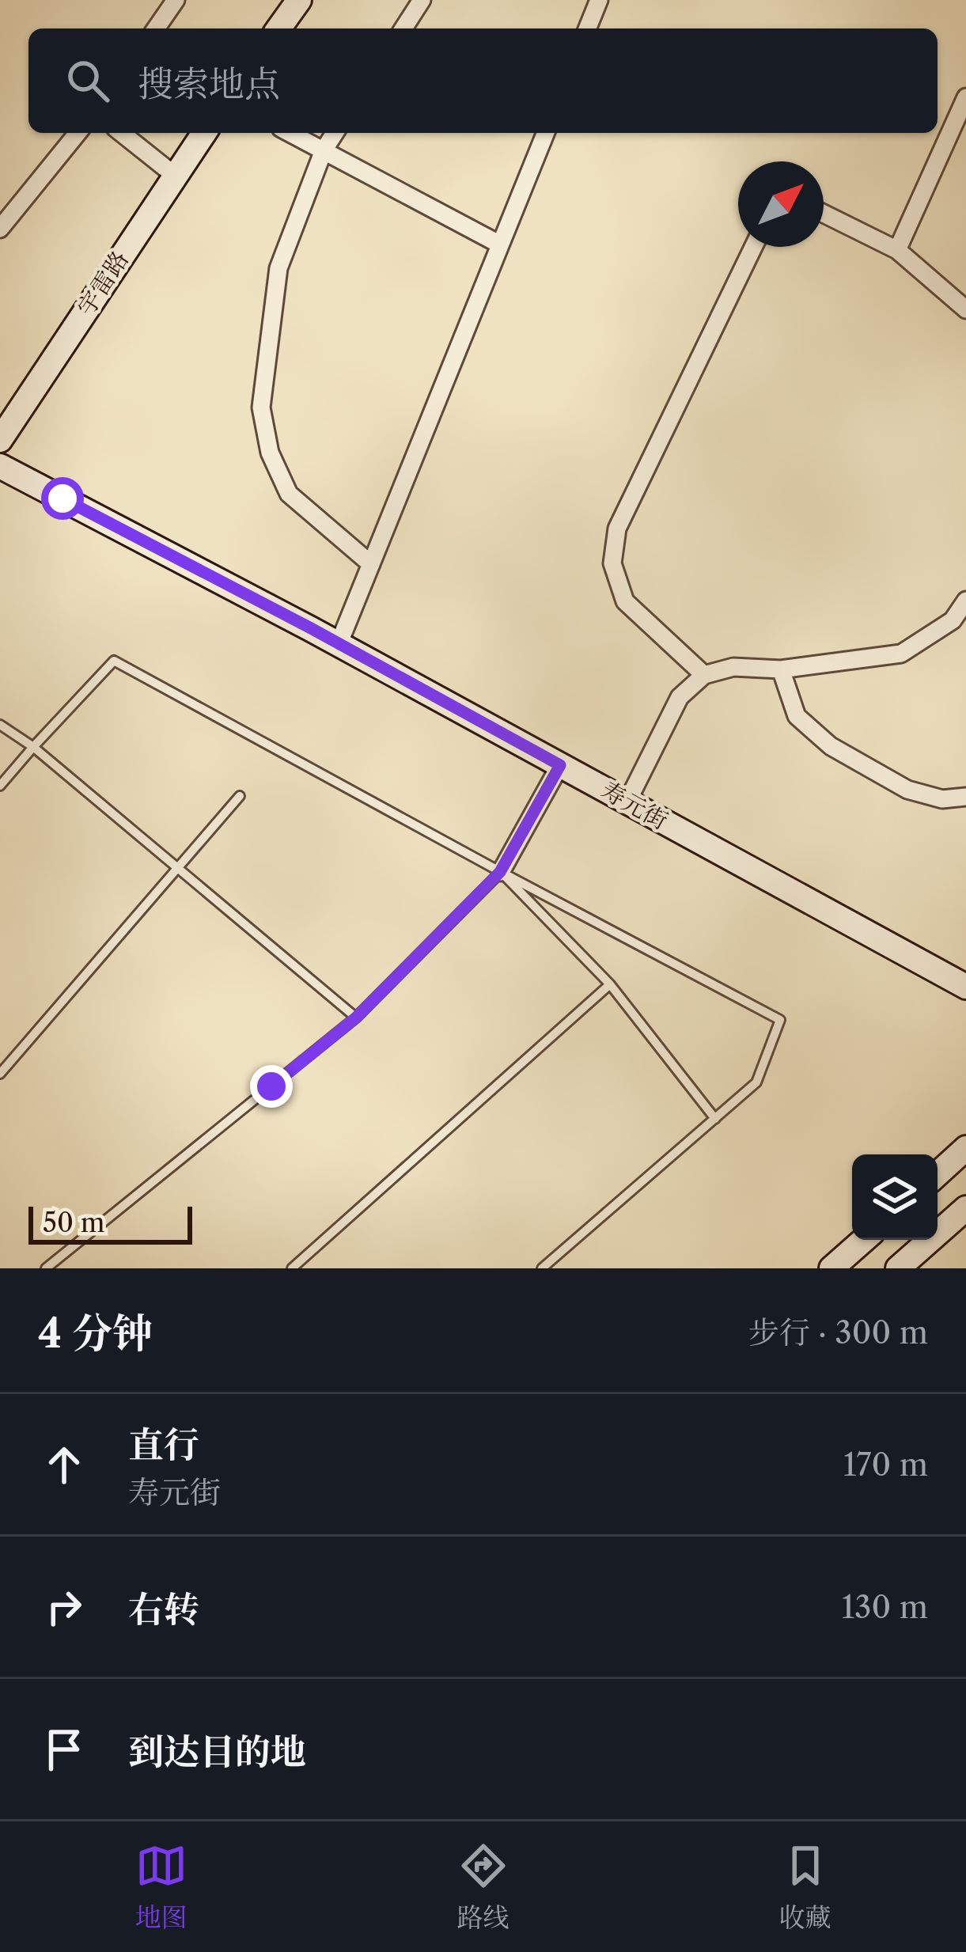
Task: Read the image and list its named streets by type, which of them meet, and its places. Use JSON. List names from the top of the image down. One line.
{"streets":{"street":["宇雷路","寿元街"]},"scale_bar":"50 m","north":"top right","page":{"search":"搜索地点","scale":"50 m","heading":["4 分钟","步行 · 300 m"],"list":[["直行","寿元街","170 m"],["右转","130 m"],"到达目的地"],"nav":["地图","路线","收藏"]}}
